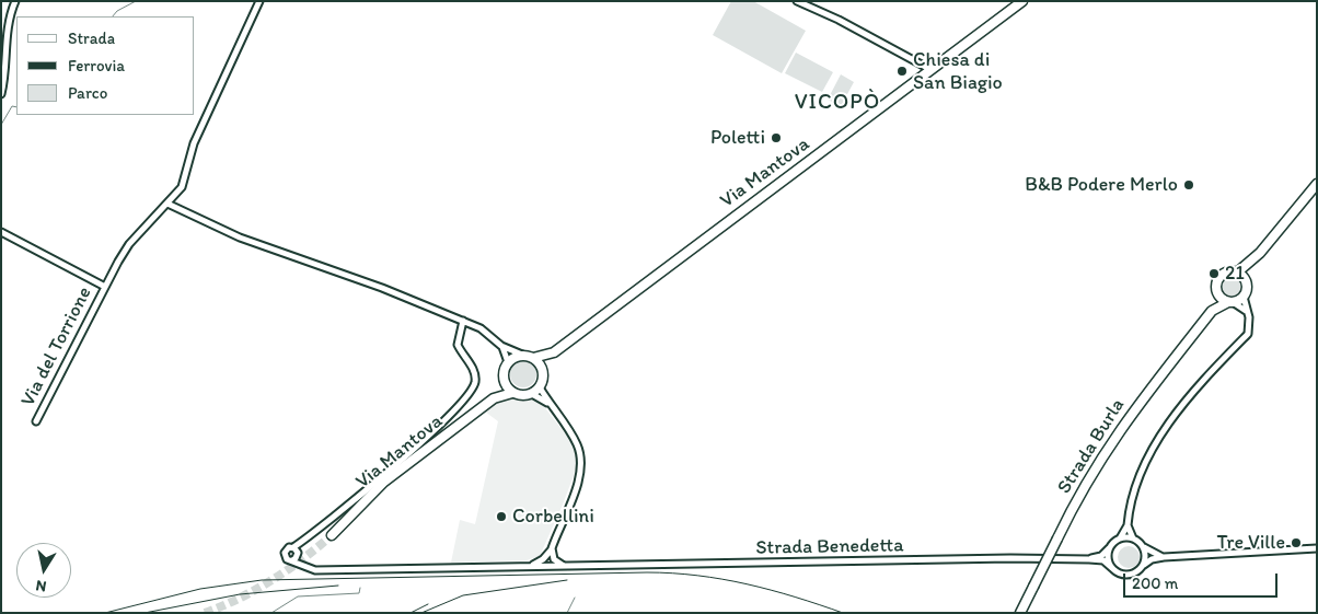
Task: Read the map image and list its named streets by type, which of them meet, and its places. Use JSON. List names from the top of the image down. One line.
{"streets":{"main road":["Via Mantova","Strada Burla"],"street":["Via del Torrione","Strada Benedetta"]},"crossings":[["Via Mantova","Strada Benedetta"],["Strada Burla","Strada Benedetta"]],"districts":["VICOPÒ"],"places":["Chiesa di San Biagio","Poletti","B&B Podere Merlo","21","Corbellini","Tre Ville"],"legend":["Strada","Ferrovia","Parco"],"scale_bar":"200 m","north":"bottom"}
